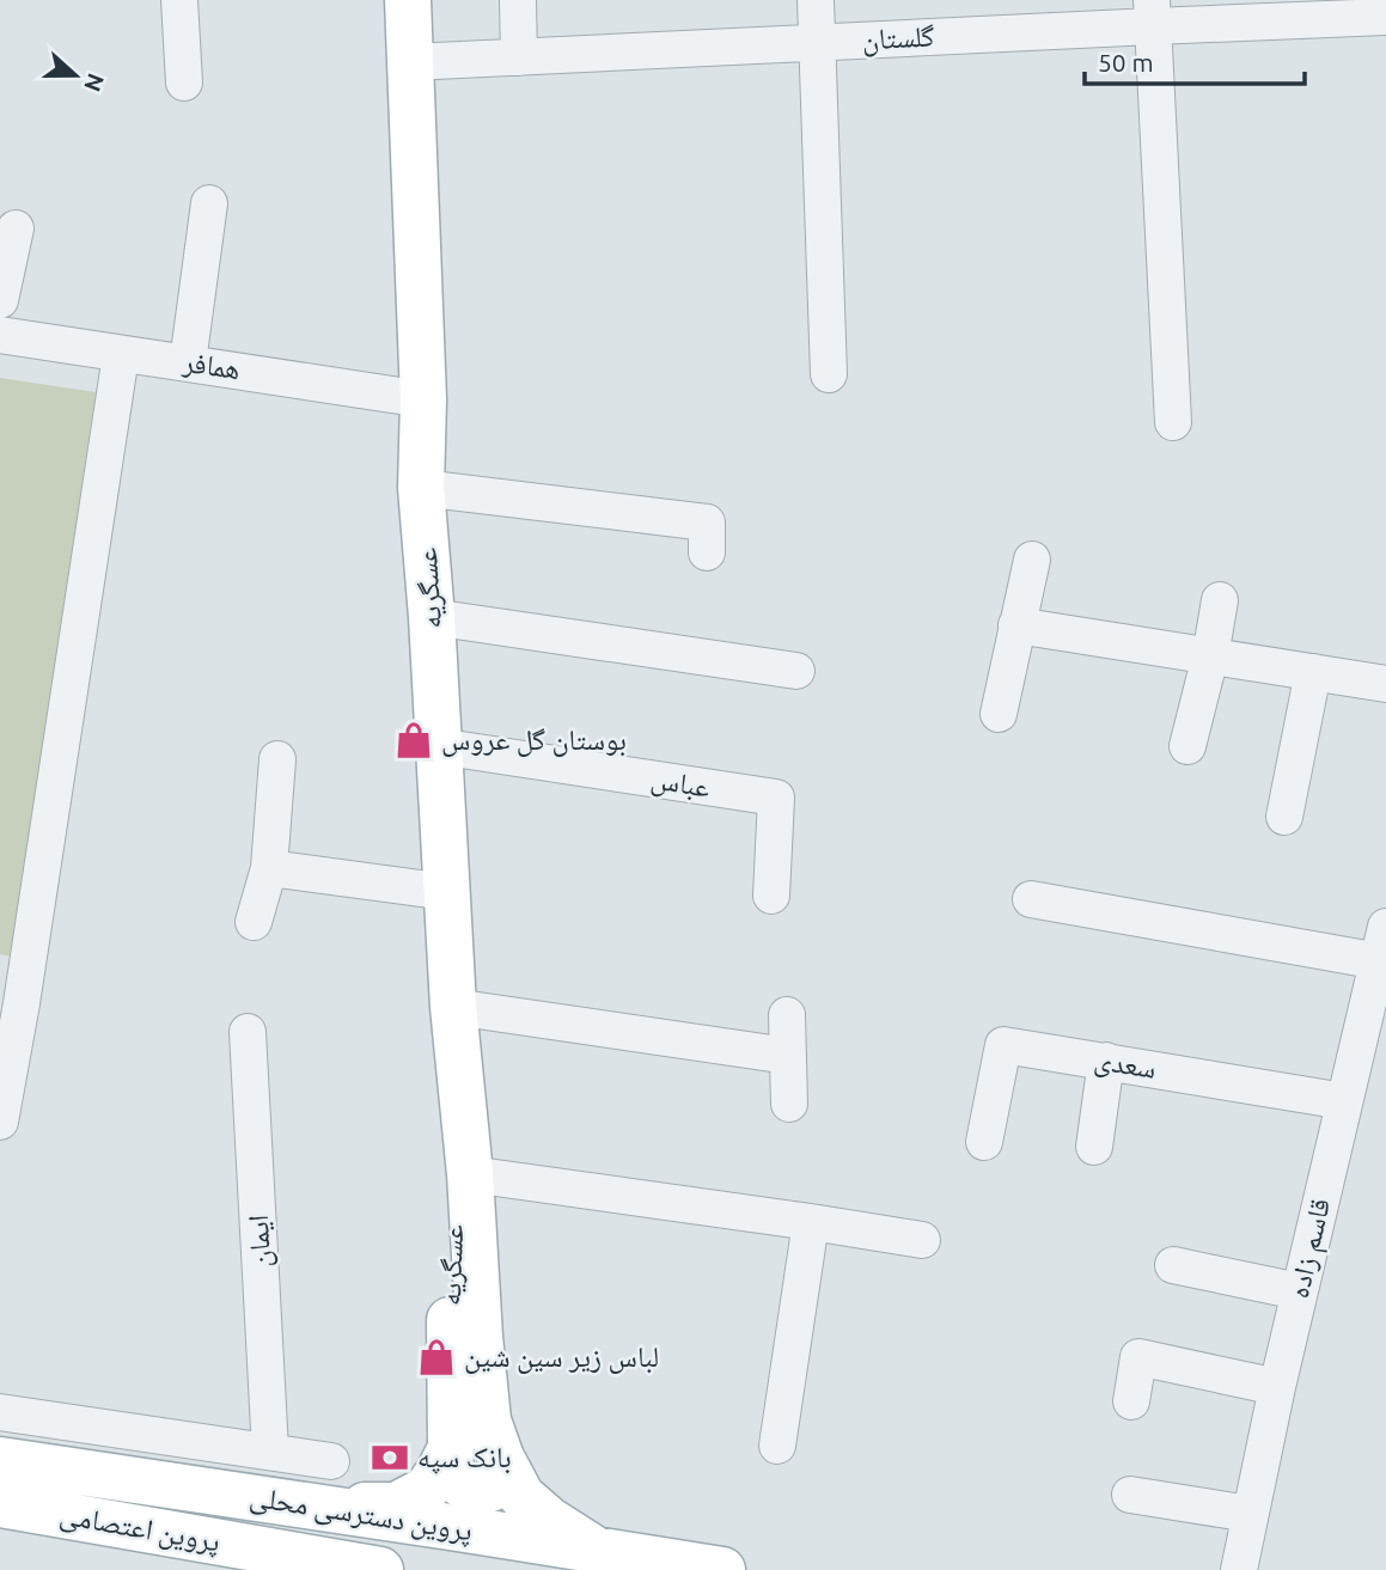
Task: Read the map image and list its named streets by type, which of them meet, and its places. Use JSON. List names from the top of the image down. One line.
{"streets":{"main road":["عسگریه","پروین دسترسی محلی","پروین اعتصامی"],"street":["گلستان","همافر","عباس","سعدی","ایمان","قاسم زاده"]},"crossings":[["گلستان","عسگریه"],["همافر","عسگریه"],["عسگریه","عباس"],["عسگریه","پروین دسترسی محلی"],["سعدی","قاسم زاده"]],"places":{"shop":["بوستان گل عروس","لباس زیر سین شین"],"bank":["بانک سپه"]},"scale_bar":"50 m","north":"right"}
